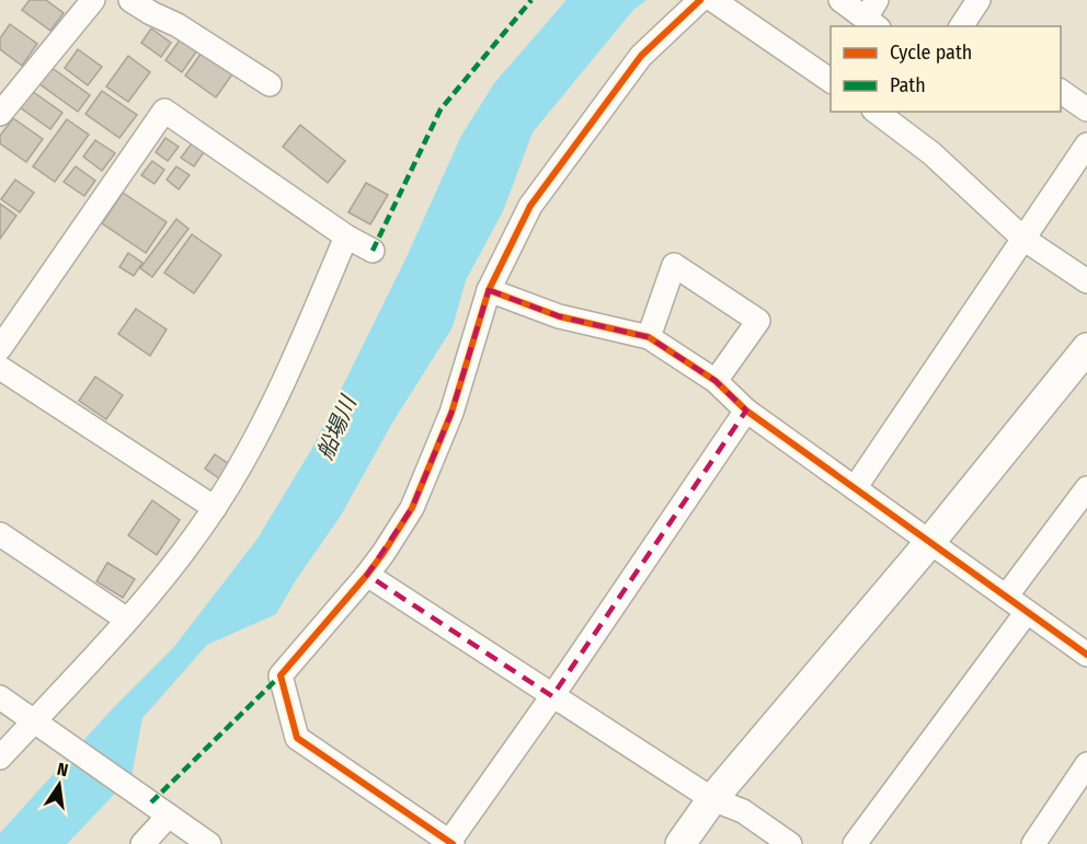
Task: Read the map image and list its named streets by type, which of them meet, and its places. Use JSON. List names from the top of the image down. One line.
{"water":["船場川"],"legend":["Cycle path","Path"],"north":"top"}
